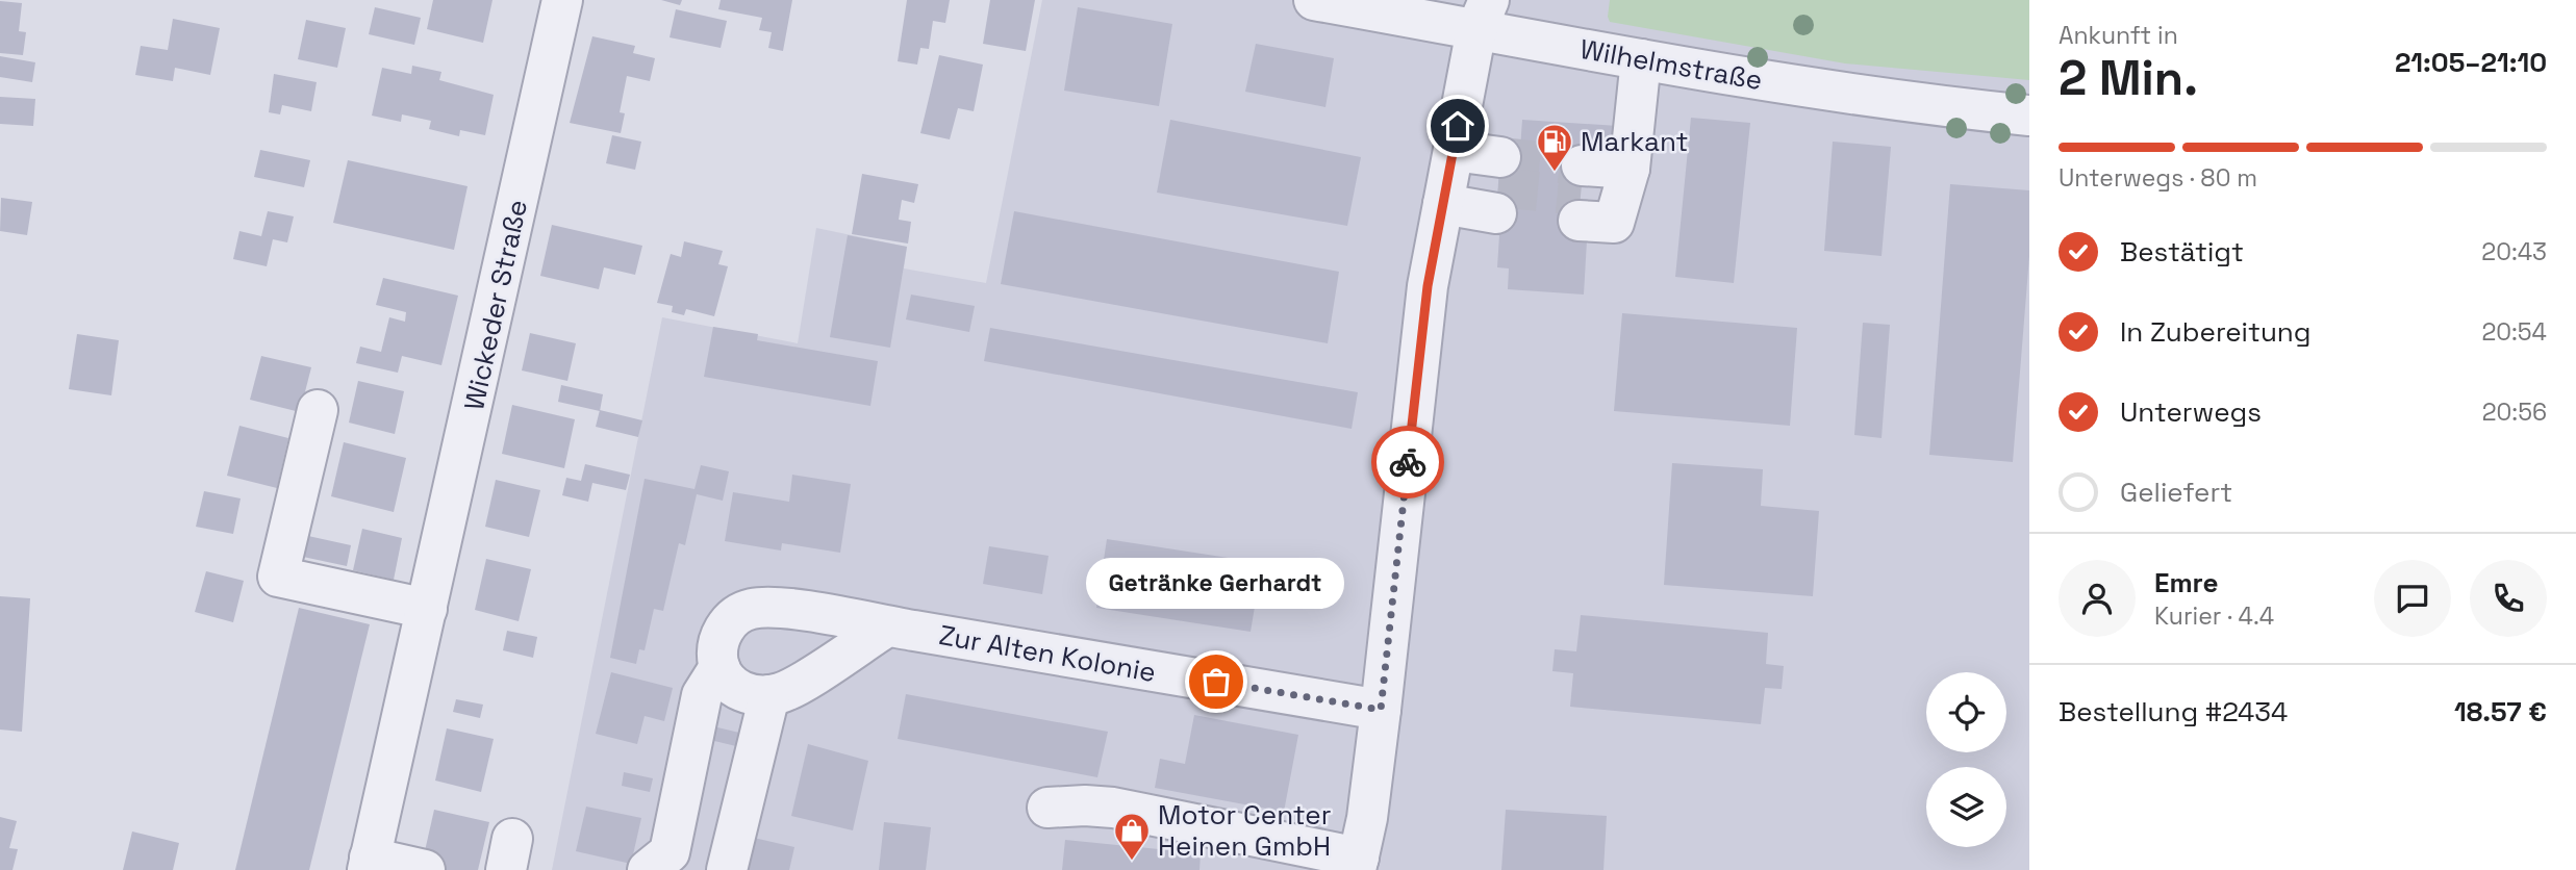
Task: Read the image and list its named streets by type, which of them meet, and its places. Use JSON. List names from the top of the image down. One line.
{"streets":{"street":["Wilhelmstraße","Wickeder Straße","Zur Alten Kolonie"]},"places":{"fuel station":["Markant"],"other":["Getränke Gerhardt"],"shop":["Motor Center Heinen GmbH"]},"page":{"heading":["2 Min.","Ankunft in","21:05–21:10"],"panel":["Emre","Kurier · 4.4","Bestellung #2434","18.57 €"],"bar":"Unterwegs · 80 m","list":[["Bestätigt","20:43"],["In Zubereitung","20:54"],["Unterwegs","20:56"],"Geliefert"],"bubble":"Getränke Gerhardt"}}
